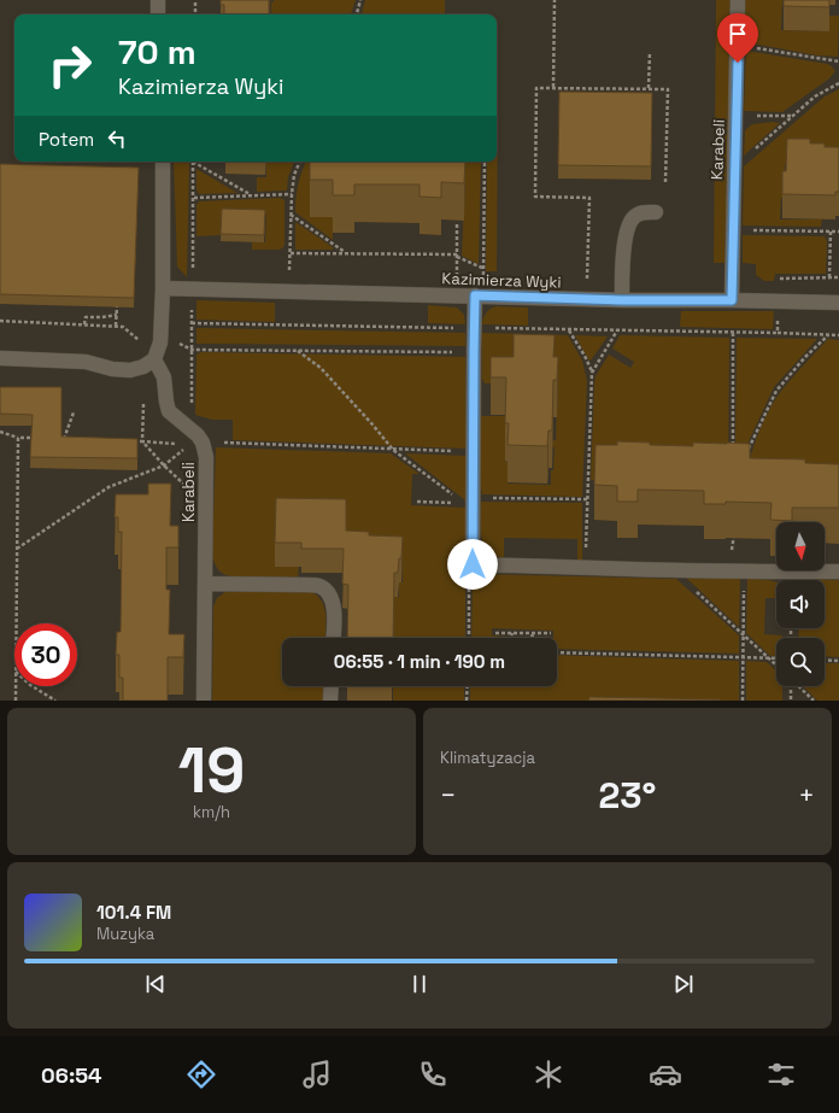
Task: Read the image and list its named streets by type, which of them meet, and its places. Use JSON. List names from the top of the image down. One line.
{"streets":{"street":["Karabeli","Kazimierza Wyki"]},"crossings":[["Karabeli","Kazimierza Wyki"]],"north":"bottom","page":{"turn":["70 m","Kazimierza Wyki"],"then":"Potem","limit":"30","trip":"06:55 · 1 min · 190 m","tile":[["19","km/h"],"Klimatyzacja"],"heat":["−","23°","+"],"song":["101.4 FM","Muzyka"],"tabs":"06:54"}}
